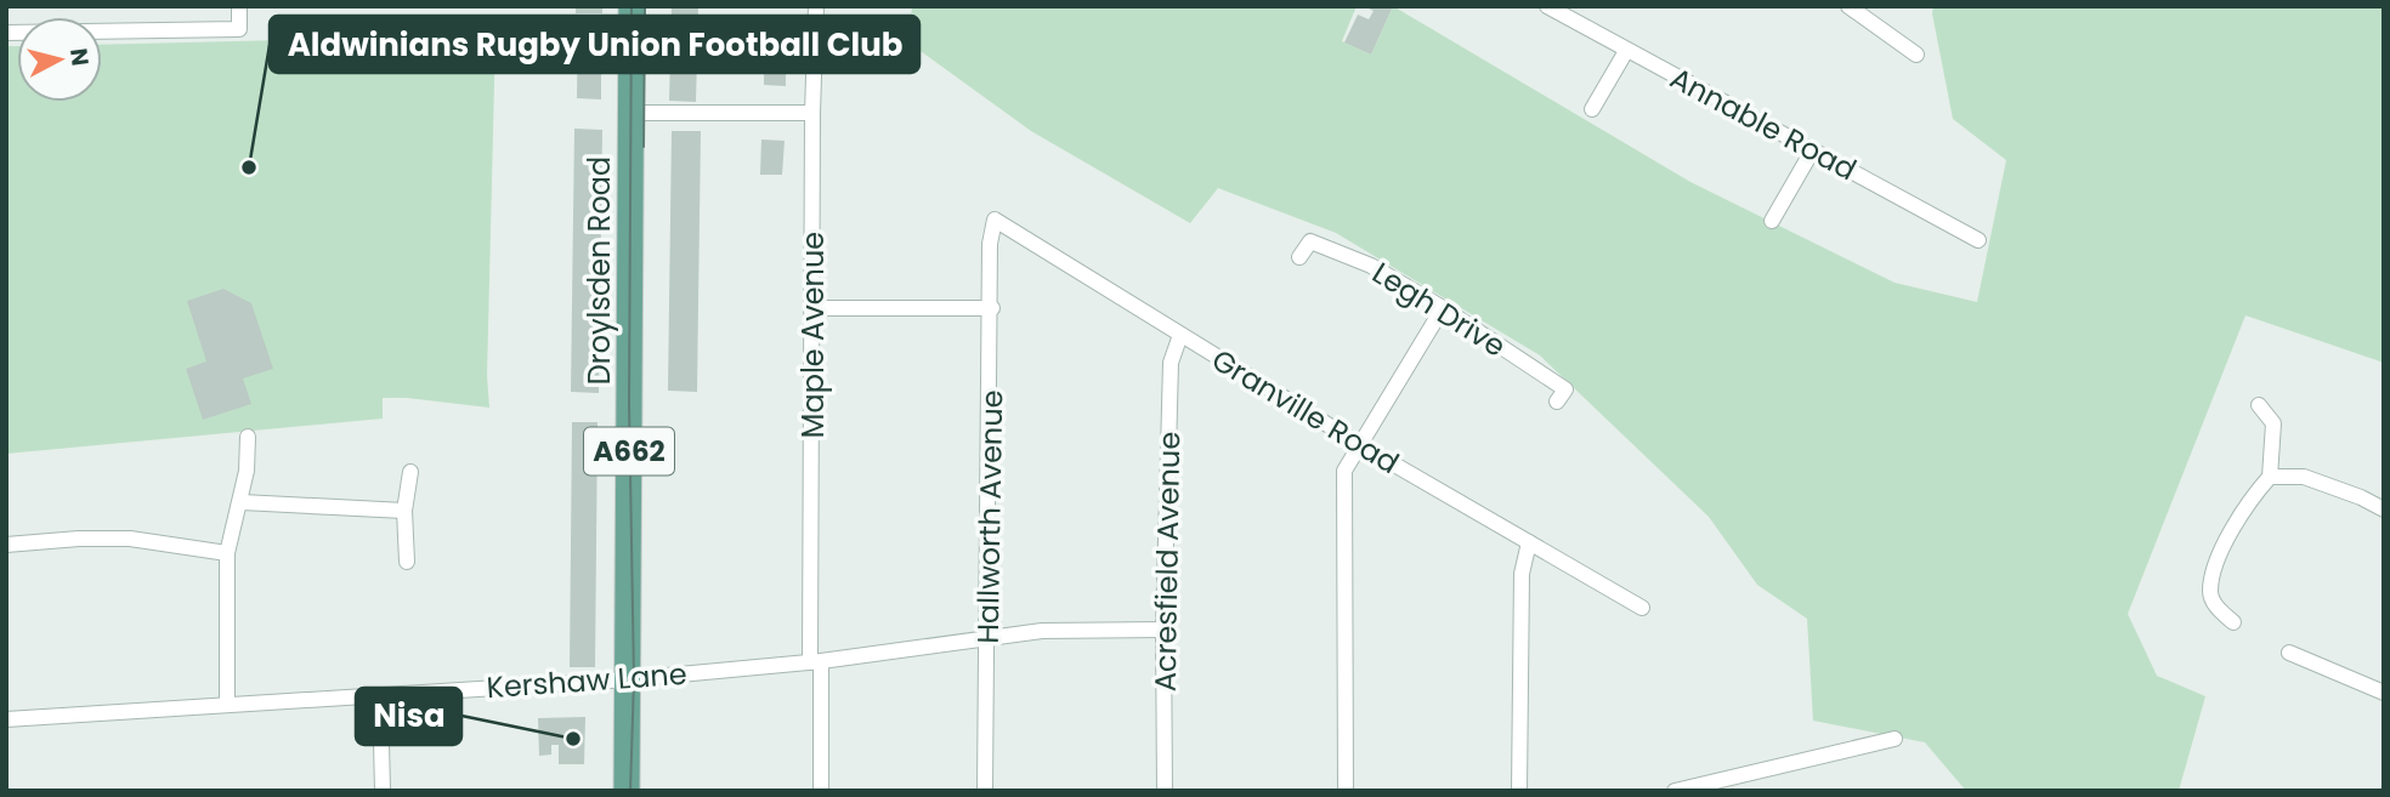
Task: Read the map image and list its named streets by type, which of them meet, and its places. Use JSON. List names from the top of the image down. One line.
{"streets":{"main road":["Droylsden Road","A662"],"street":["Annable Road","Legh Drive","Maple Avenue","Granville Road","Hallworth Avenue","Acresfield Avenue","Kershaw Lane"]},"crossings":[["Droylsden Road","Kershaw Lane"],["Maple Avenue","Kershaw Lane"],["Granville Road","Hallworth Avenue"],["Granville Road","Acresfield Avenue"],["Hallworth Avenue","Kershaw Lane"],["Acresfield Avenue","Kershaw Lane"]],"places":["Aldwinians Rugby Union Football Club","Nisa"],"north":"right"}
